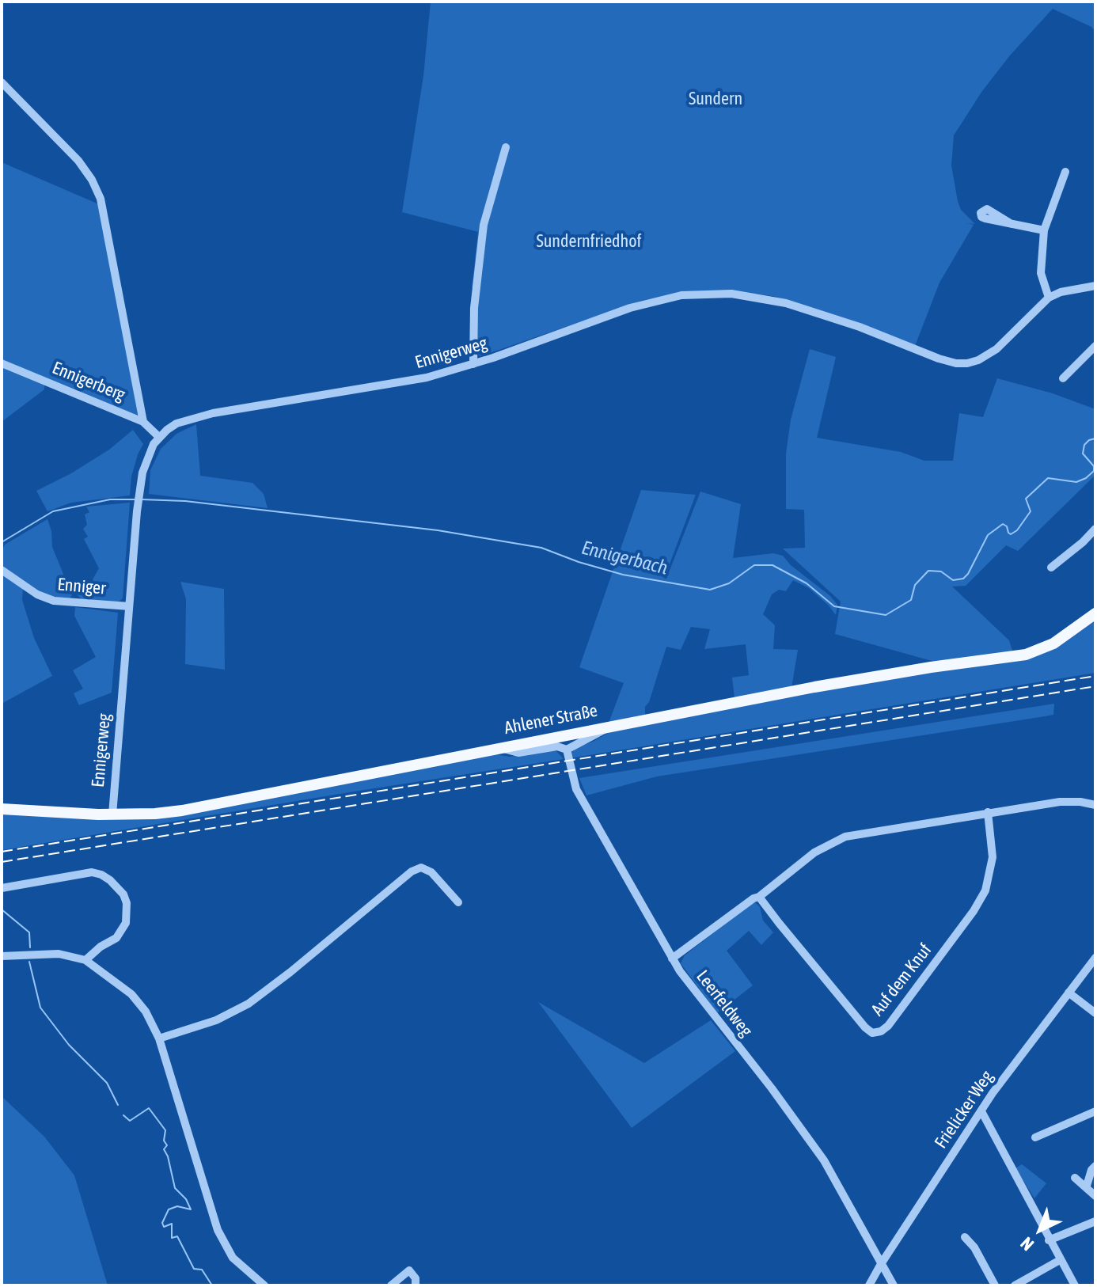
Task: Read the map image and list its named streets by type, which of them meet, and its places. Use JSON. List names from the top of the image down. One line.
{"streets":{"main road":["Ahlener Straße"],"street":["Ennigerweg","Ennigerberg","Enniger","Auf dem Knuf","Leerfeldweg","Frielicker Weg"]},"crossings":[["Ennigerweg","Ennigerberg"],["Ennigerweg","Enniger"],["Ennigerweg","Ahlener Straße"],["Leerfeldweg","Frielicker Weg"]],"water":["Ennigerbach"],"parks":["Sundern","Sundernfriedhof"],"north":"bottom left"}
